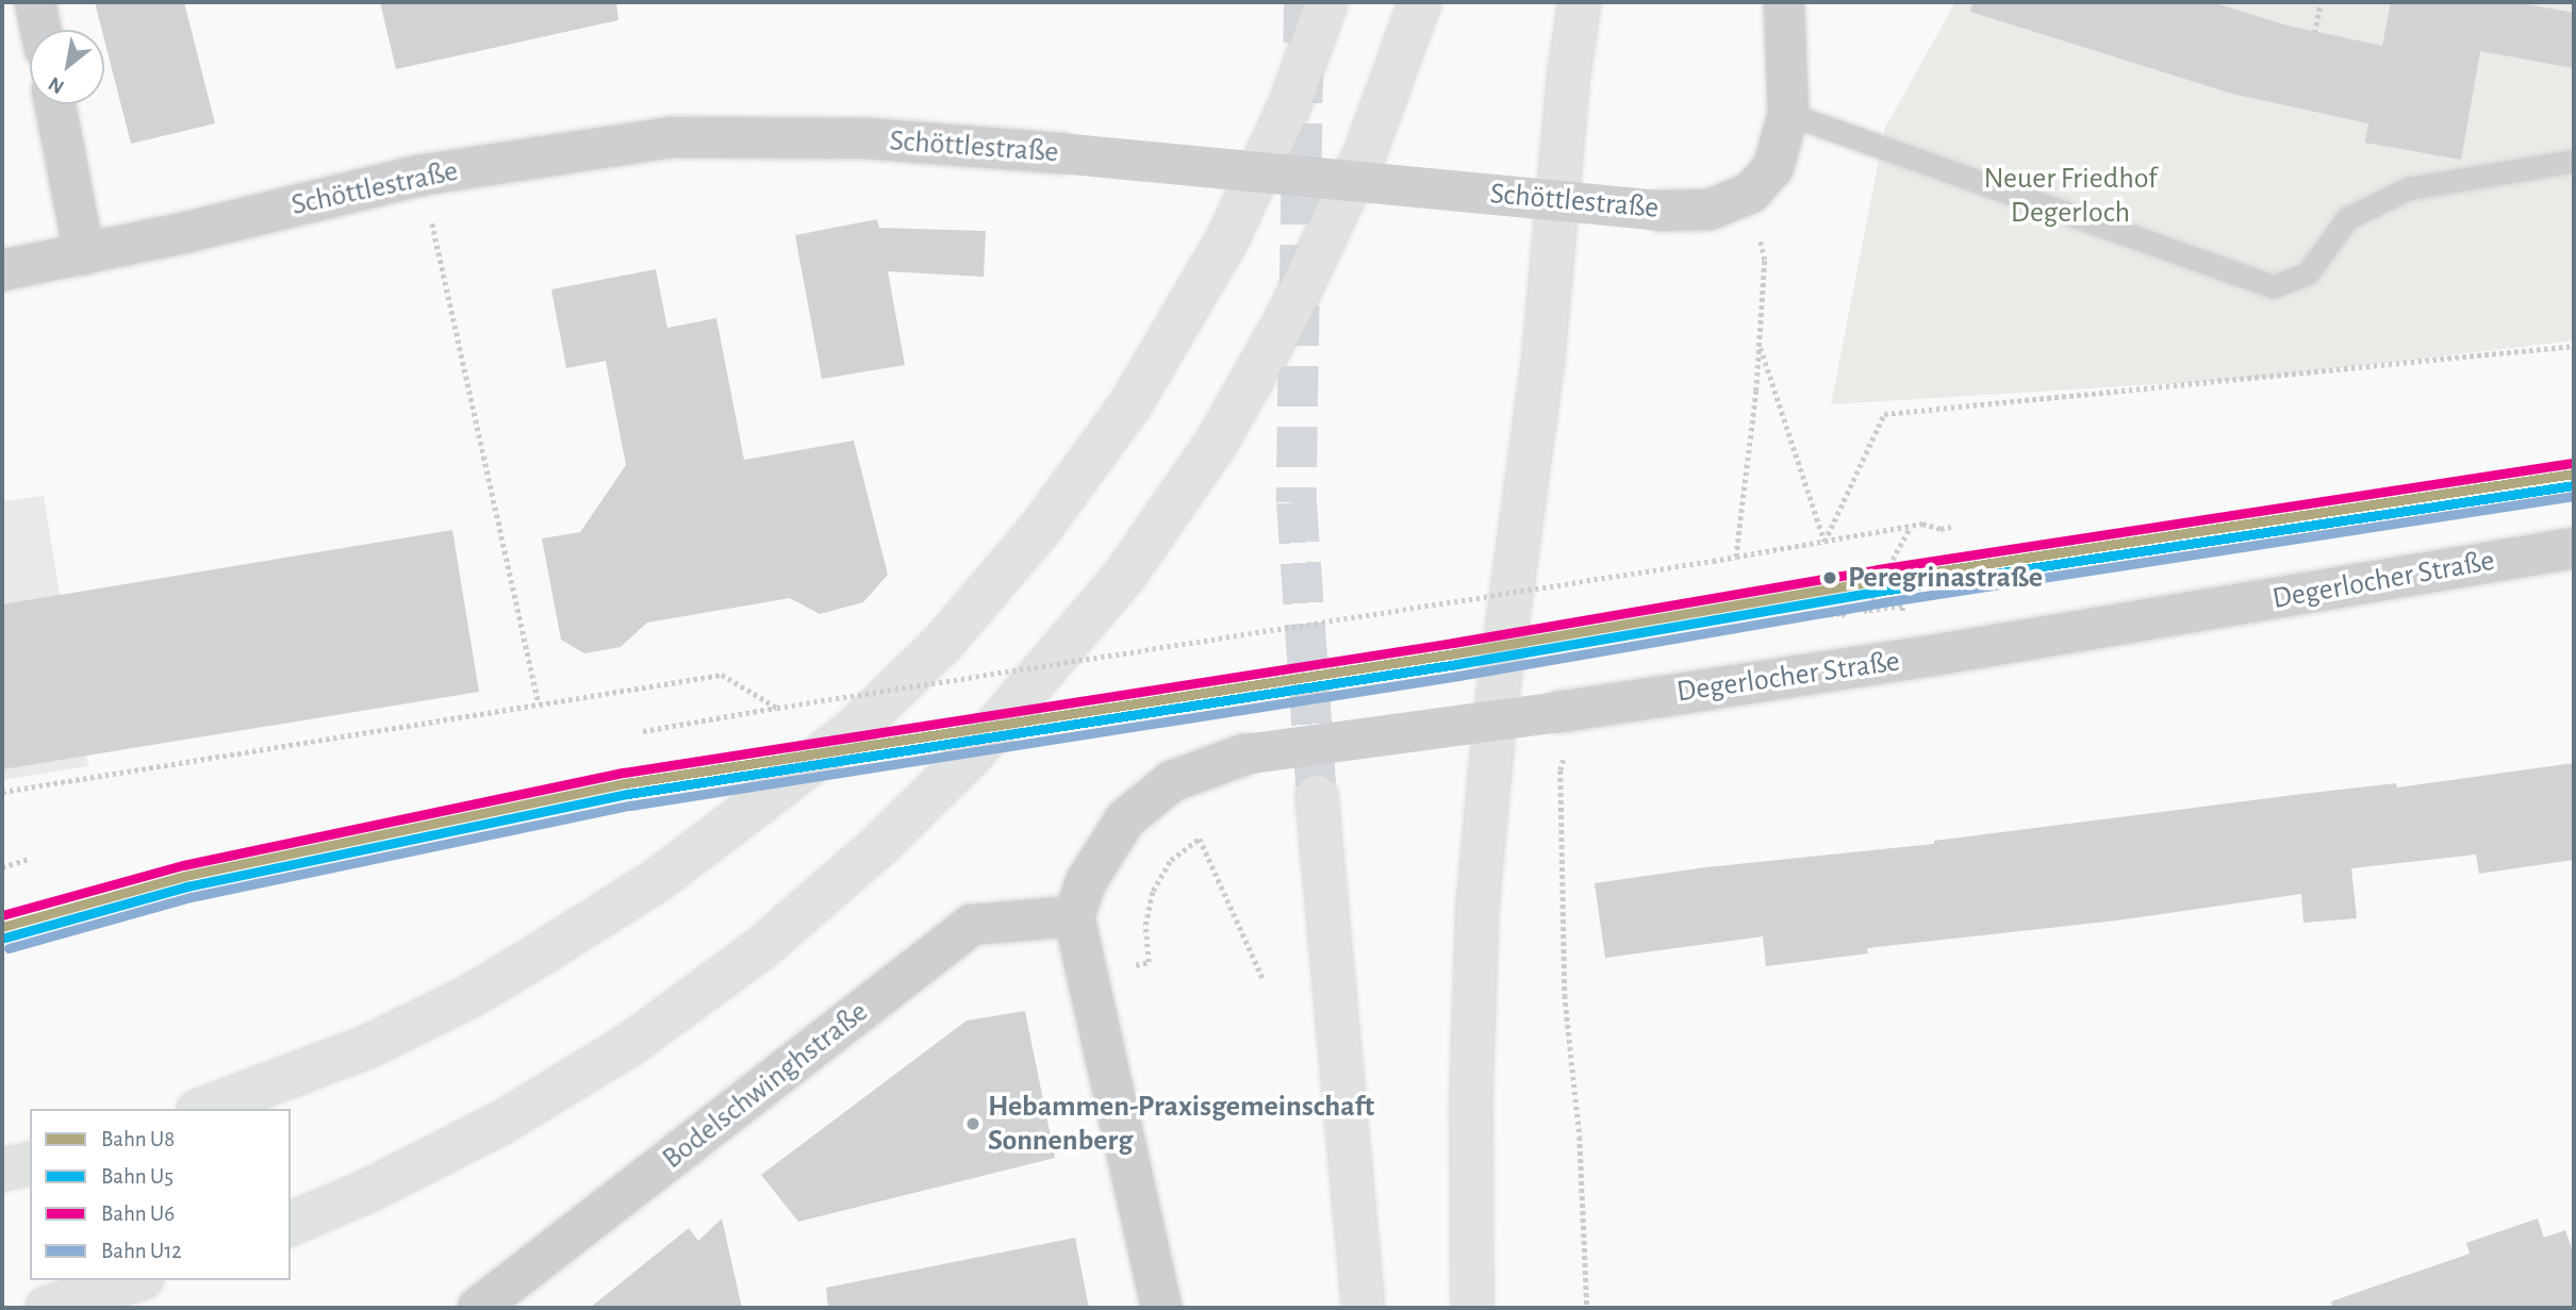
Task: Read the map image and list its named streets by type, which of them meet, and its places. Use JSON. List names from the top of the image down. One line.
{"streets":{"street":["Schöttlestraße","Degerlocher Straße","Bodelschwinghstraße"]},"crossings":[["Degerlocher Straße","Bodelschwinghstraße"]],"parks":["Neuer Friedhof Degerloch"],"places":["Peregrinastraße","Hebammen-Praxisgemeinschaft Sonnenberg"],"lines":["rail line U6","rail line U8","rail line U5","rail line U12"],"legend":["Bahn U8","Bahn U5","Bahn U6","Bahn U12"],"north":"bottom left"}
